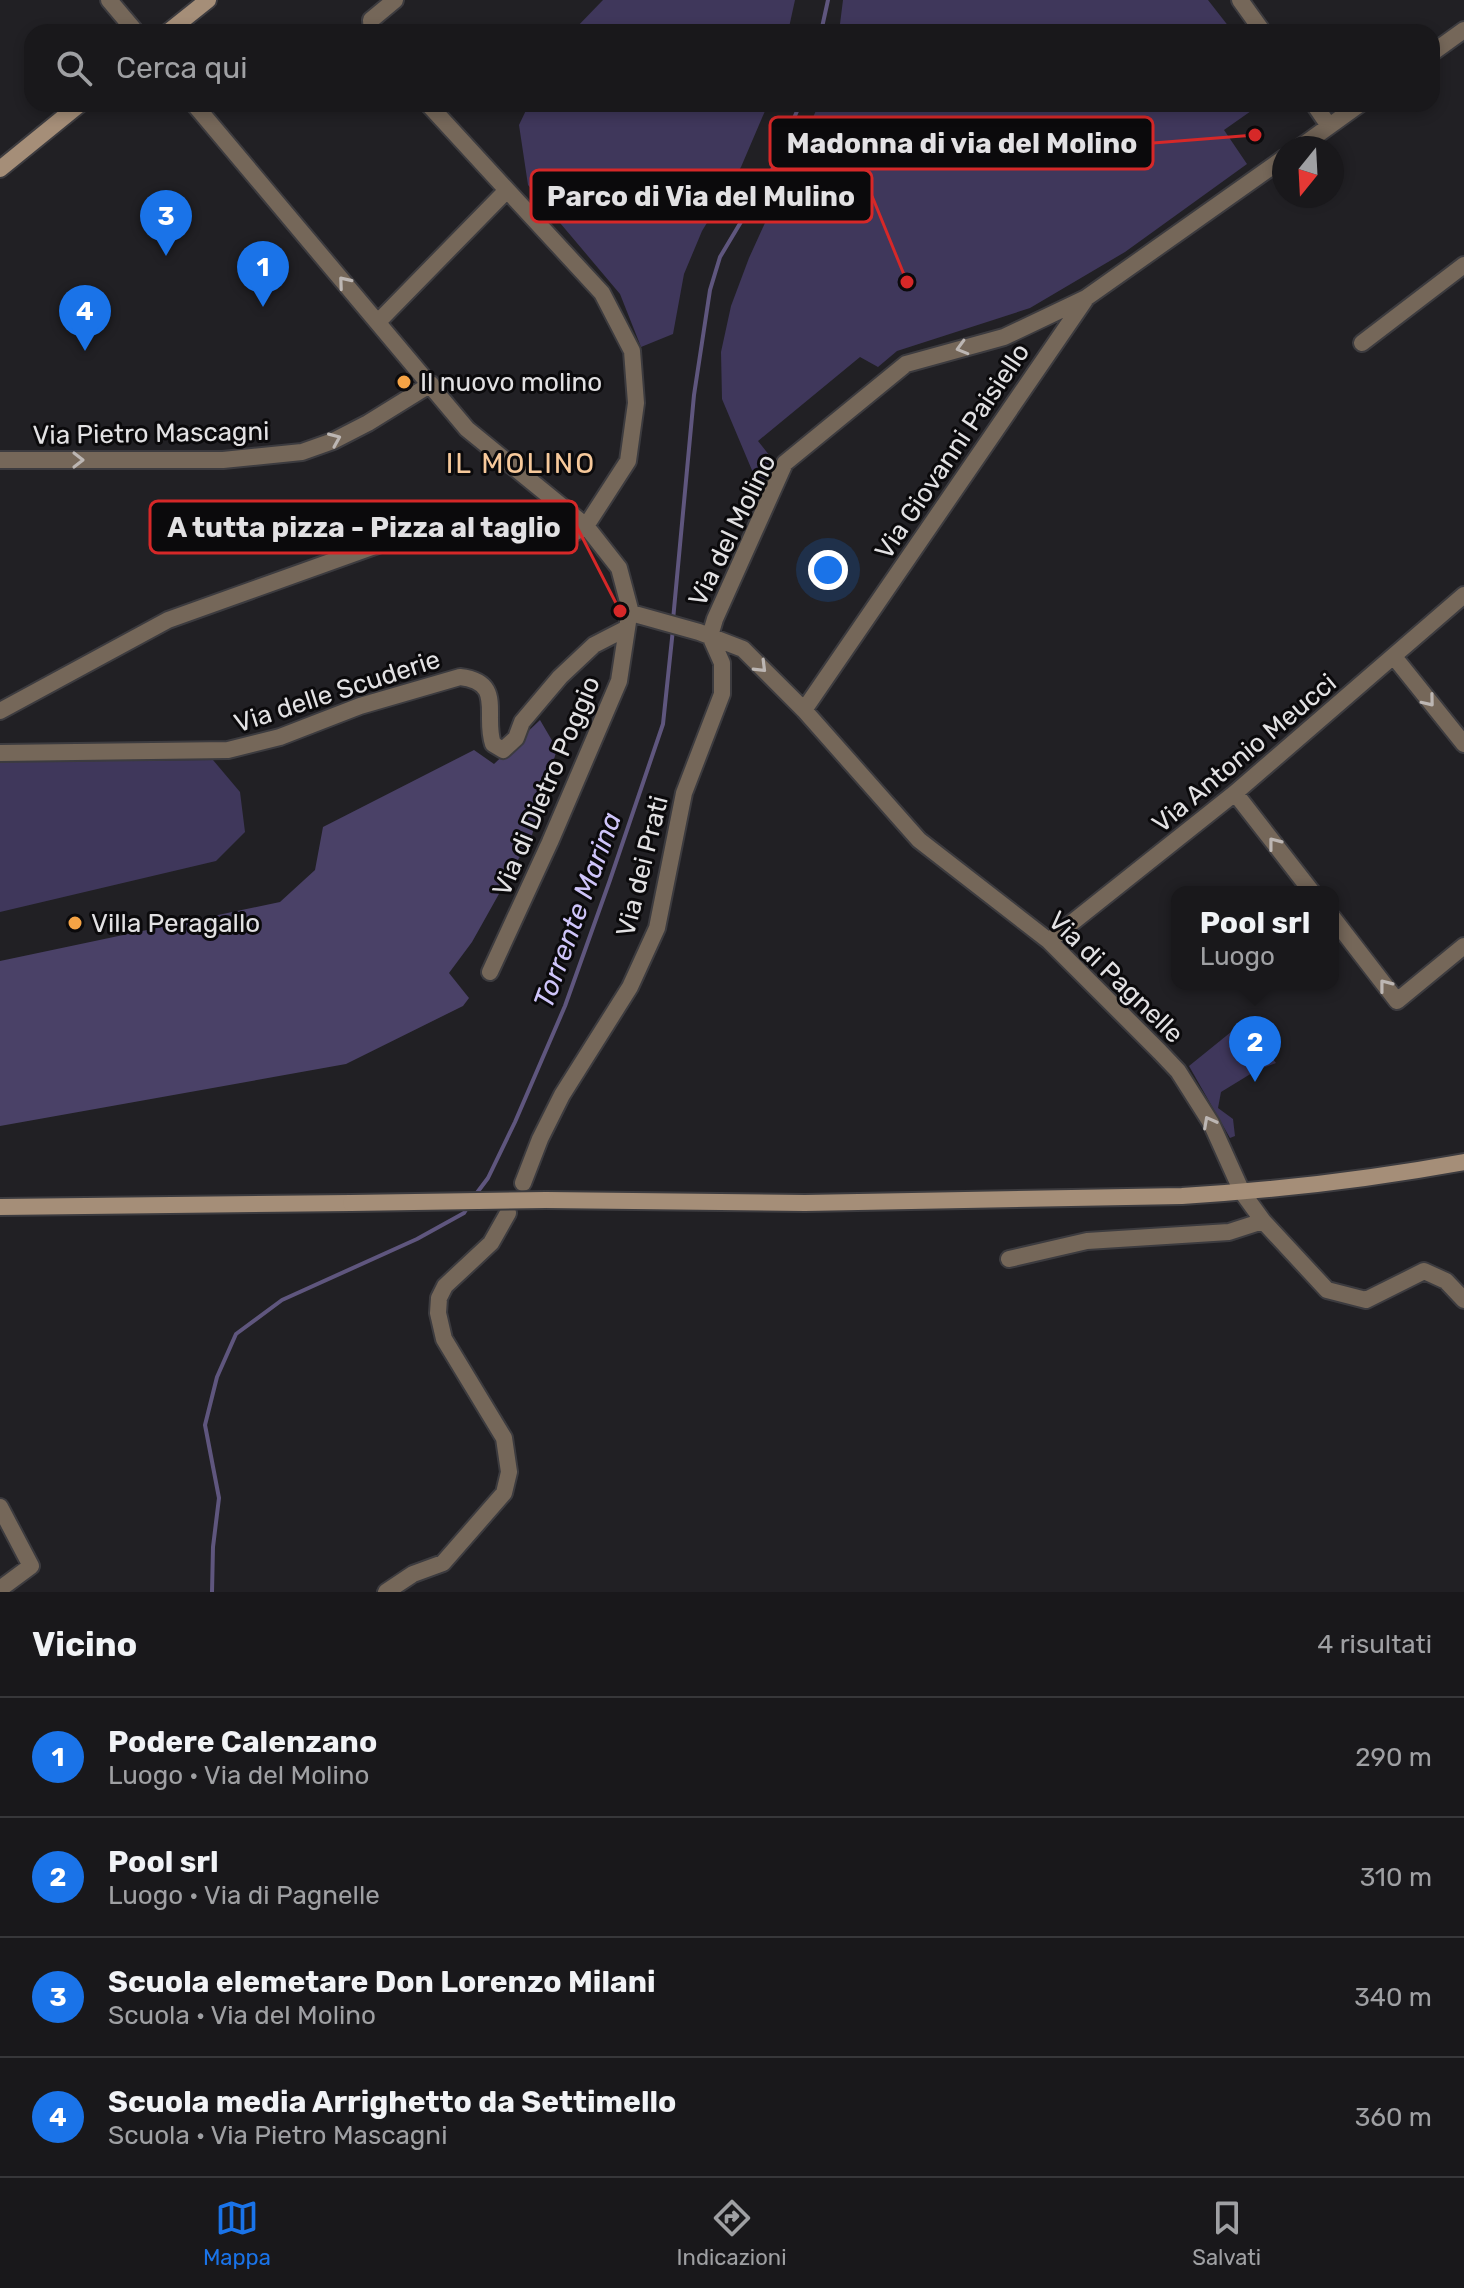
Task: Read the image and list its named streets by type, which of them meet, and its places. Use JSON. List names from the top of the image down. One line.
{"streets":{"street":["Via Pietro Mascagni","Via Giovanni Paisiello","Via del Molino","Via delle Scuderie","Via Antonio Meucci","Via di Dietro Poggio","Via dei Prati","Via di Pagnelle"]},"crossings":[["Via Giovanni Paisiello","Via del Molino"],["Via Giovanni Paisiello","Via di Pagnelle"],["Via del Molino","Via delle Scuderie"],["Via del Molino","Via di Dietro Poggio"],["Via del Molino","Via dei Prati"],["Via del Molino","Via di Pagnelle"],["Via delle Scuderie","Via di Dietro Poggio"],["Via Antonio Meucci","Via di Pagnelle"],["Via dei Prati","Via di Pagnelle"]],"one_way":["Via del Molino"],"districts":["IL MOLINO"],"water":["Torrente Marina"],"places":["Madonna di via del Molino","Parco di Via del Mulino","Il nuovo molino","A tutta pizza - Pizza al taglio","Villa Peragallo"],"north":"bottom","page":{"search":"Cerca qui","pins":["3","1","4","2"],"popup":["Pool srl","Luogo"],"heading":["Vicino","4 risultati"],"list":[{"mark":"1","name":"Podere Calenzano","note":"Luogo · Via del Molino","value":"290 m"},{"mark":"2","name":"Pool srl","note":"Luogo · Via di Pagnelle","value":"310 m"},{"mark":"3","name":"Scuola elemetare Don Lorenzo Milani","note":"Scuola · Via del Molino","value":"340 m"},{"mark":"4","name":"Scuola media Arrighetto da Settimello","note":"Scuola · Via Pietro Mascagni","value":"360 m"}],"nav":["Mappa","Indicazioni","Salvati"]}}
